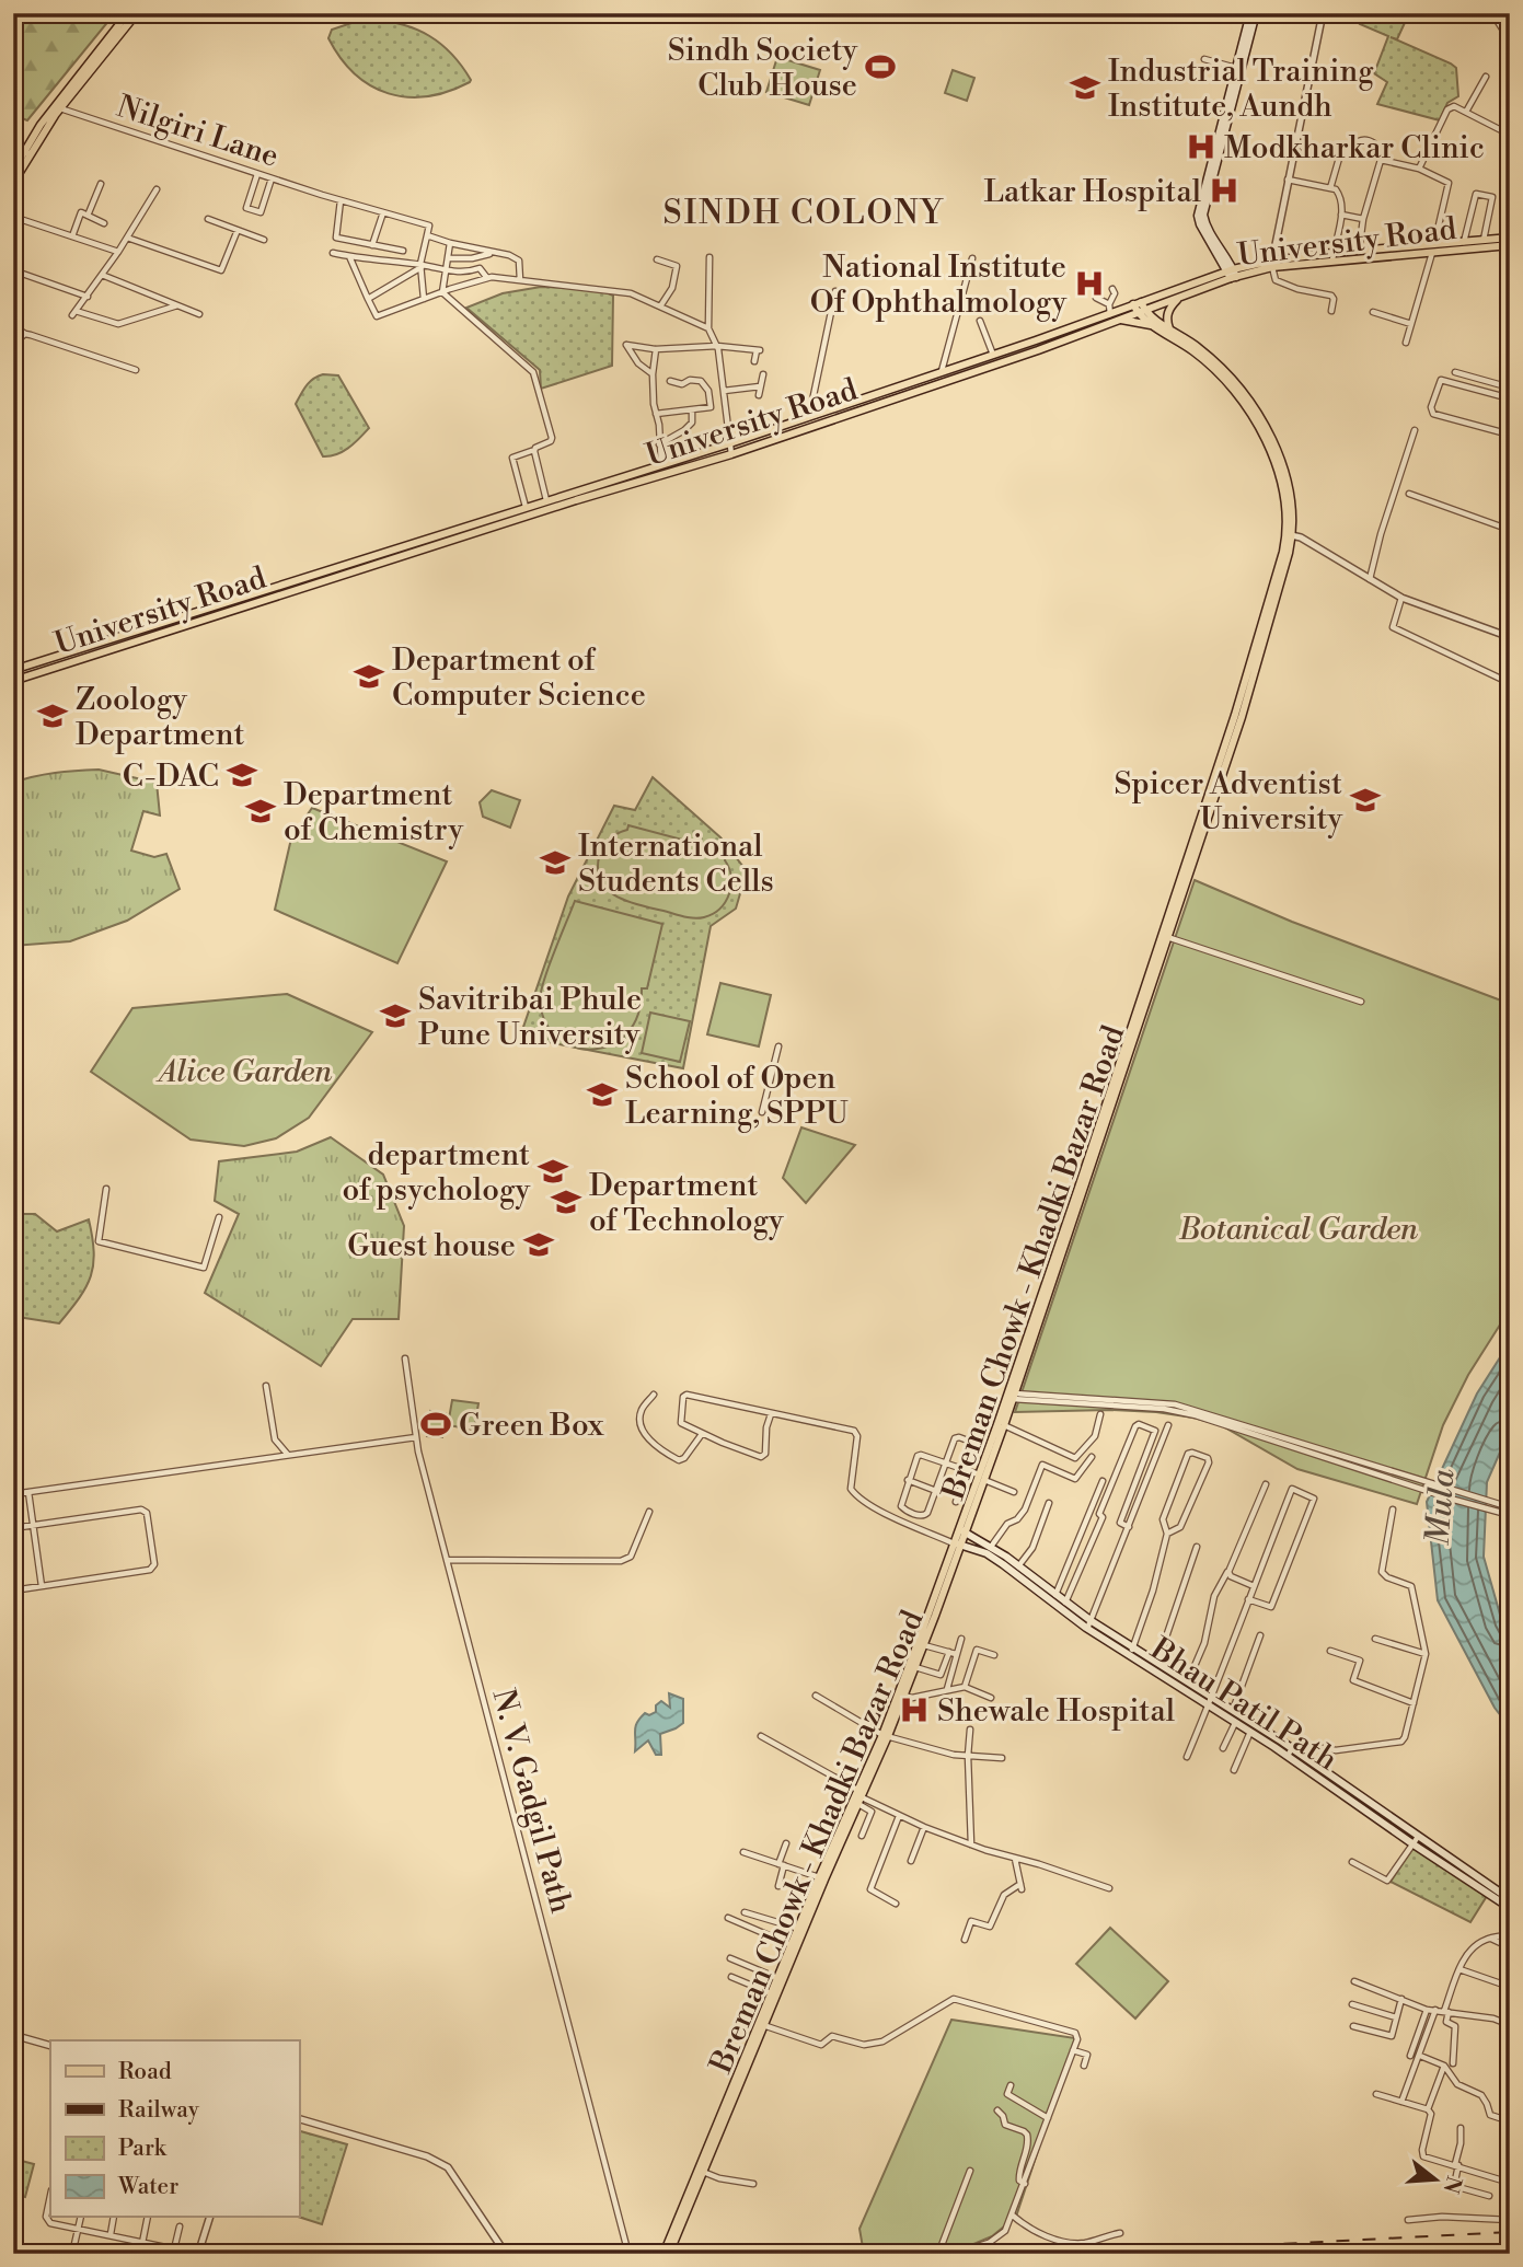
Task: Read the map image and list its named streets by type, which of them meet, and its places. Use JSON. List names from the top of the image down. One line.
{"streets":{"main road":["University Road","Breman Chowk - Khadki Bazar Road","Bhau Patil Path"],"street":["Nilgiri Lane","N. V. Gadgil Path"]},"crossings":[["University Road","Breman Chowk - Khadki Bazar Road"],["Breman Chowk - Khadki Bazar Road","Bhau Patil Path"]],"districts":["SINDH COLONY"],"water":["Mula"],"parks":["Alice Garden","Botanical Garden"],"places":{"sports":["Sindh Society Club House","Green Box"],"school or university":["Industrial Training Institute, Aundh","Department of Computer Science","Zoology Department","C-DAC","Spicer Adventist University","Department of Chemistry","International Students Cells","Savitribai Phule Pune University","School of Open Learning, SPPU","department of psychology","Department of Technology","Guest house"],"hospital":["Modkharkar Clinic","Latkar Hospital","National Institute Of Ophthalmology","Shewale Hospital"]},"legend":["Road","Railway","Park","Water"],"north":"right"}
